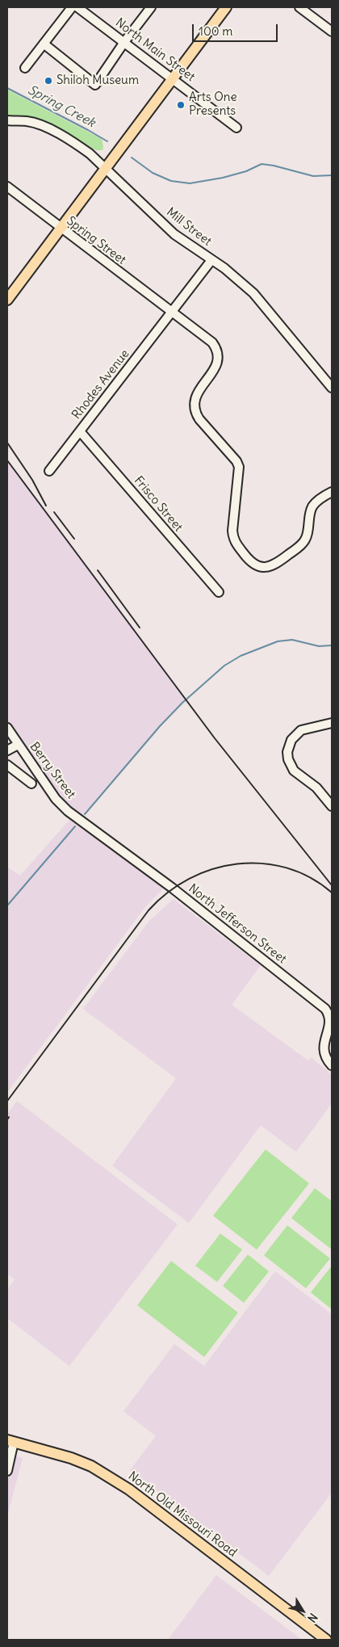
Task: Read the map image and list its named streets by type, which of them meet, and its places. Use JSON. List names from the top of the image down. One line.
{"streets":{"main road":["North Old Missouri Road"],"street":["North Main Street","Mill Street","Spring Street","Rhodes Avenue","Frisco Street","Berry Street","North Jefferson Street"]},"crossings":[["Mill Street","Rhodes Avenue"],["Spring Street","Rhodes Avenue"],["Rhodes Avenue","Frisco Street"],["Berry Street","North Jefferson Street"]],"water":["Spring Creek"],"places":["Shiloh Museum","Arts One Presents"],"scale_bar":"100 m","north":"bottom right"}
